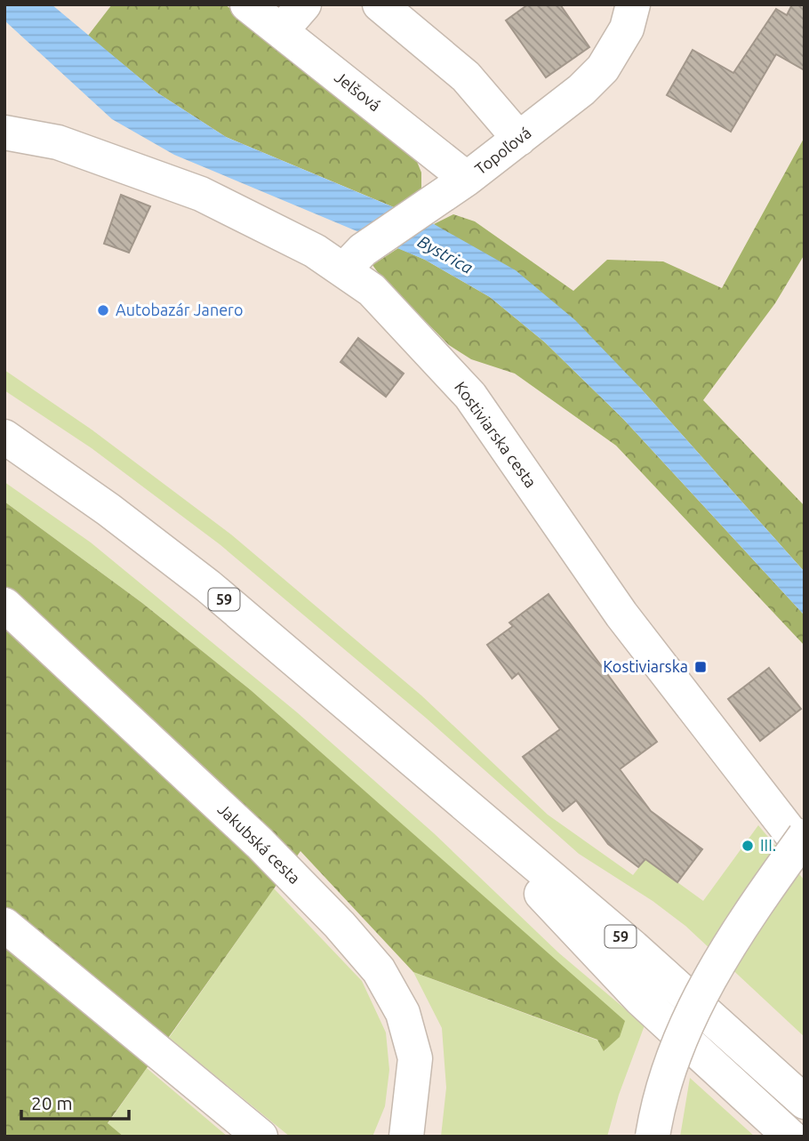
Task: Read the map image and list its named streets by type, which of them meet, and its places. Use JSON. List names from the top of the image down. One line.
{"streets":{"street":["Jelšová","Topoľová","Kostiviarska cesta","59","Jakubská cesta"]},"crossings":[["Jelšová","Topoľová"],["Topoľová","Kostiviarska cesta"]],"water":["Bystrica"],"places":{"other":["Autobazár Janero","III."],"transit":["Kostiviarska"]},"scale_bar":"20 m"}
